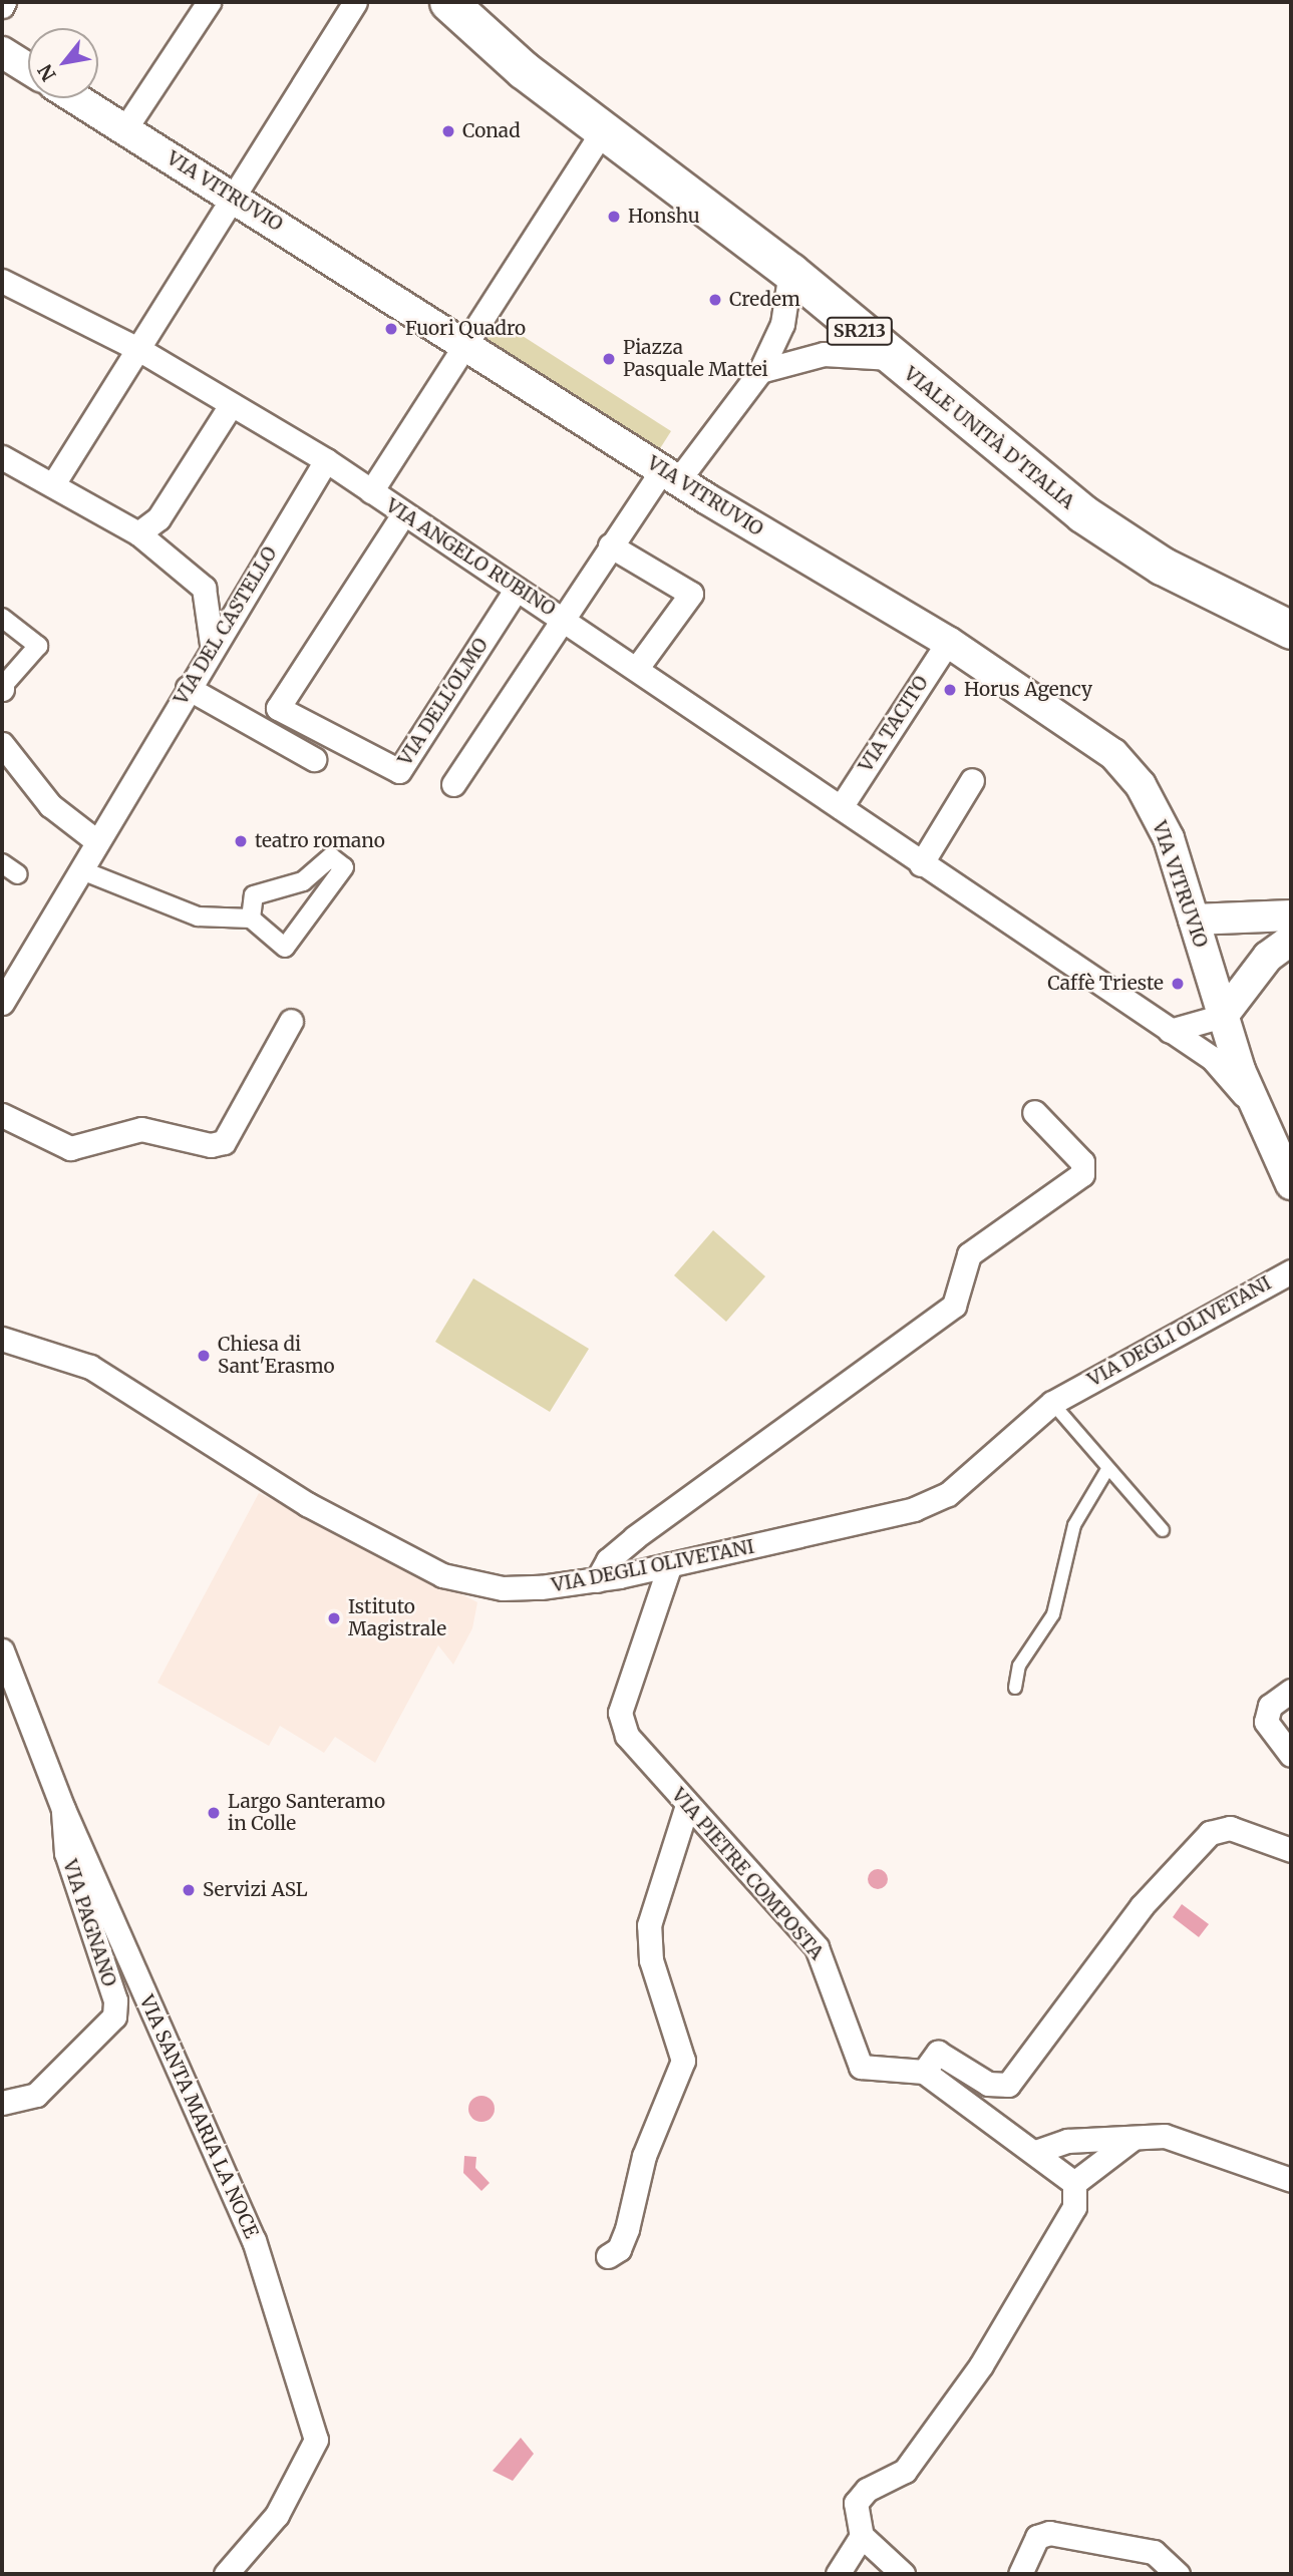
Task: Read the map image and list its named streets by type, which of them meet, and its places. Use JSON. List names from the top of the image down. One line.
{"streets":{"main road":["SR213","VIALE UNITÀ D'ITALIA"],"street":["VIA VITRUVIO","VIA ANGELO RUBINO","VIA DEL CASTELLO","VIA DELL'OLMO","VIA TACITO","VIA DEGLI OLIVETANI","VIA PIETRE COMPOSTA","VIA PAGNANO","VIA SANTA MARIA LA NOCE"]},"crossings":[["VIA VITRUVIO","VIA ANGELO RUBINO"],["VIA VITRUVIO","VIA TACITO"],["VIA ANGELO RUBINO","VIA DEL CASTELLO"],["VIA ANGELO RUBINO","VIA DELL'OLMO"],["VIA ANGELO RUBINO","VIA TACITO"],["VIA DEGLI OLIVETANI","VIA PIETRE COMPOSTA"],["VIA PAGNANO","VIA SANTA MARIA LA NOCE"]],"places":["Conad","Honshu","Credem","Fuori Quadro","Piazza Pasquale Mattei","Horus Agency","teatro romano","Caffè Trieste","Chiesa di Sant'Erasmo","Istituto Magistrale","Largo Santeramo in Colle","Servizi ASL"],"north":"bottom left"}
